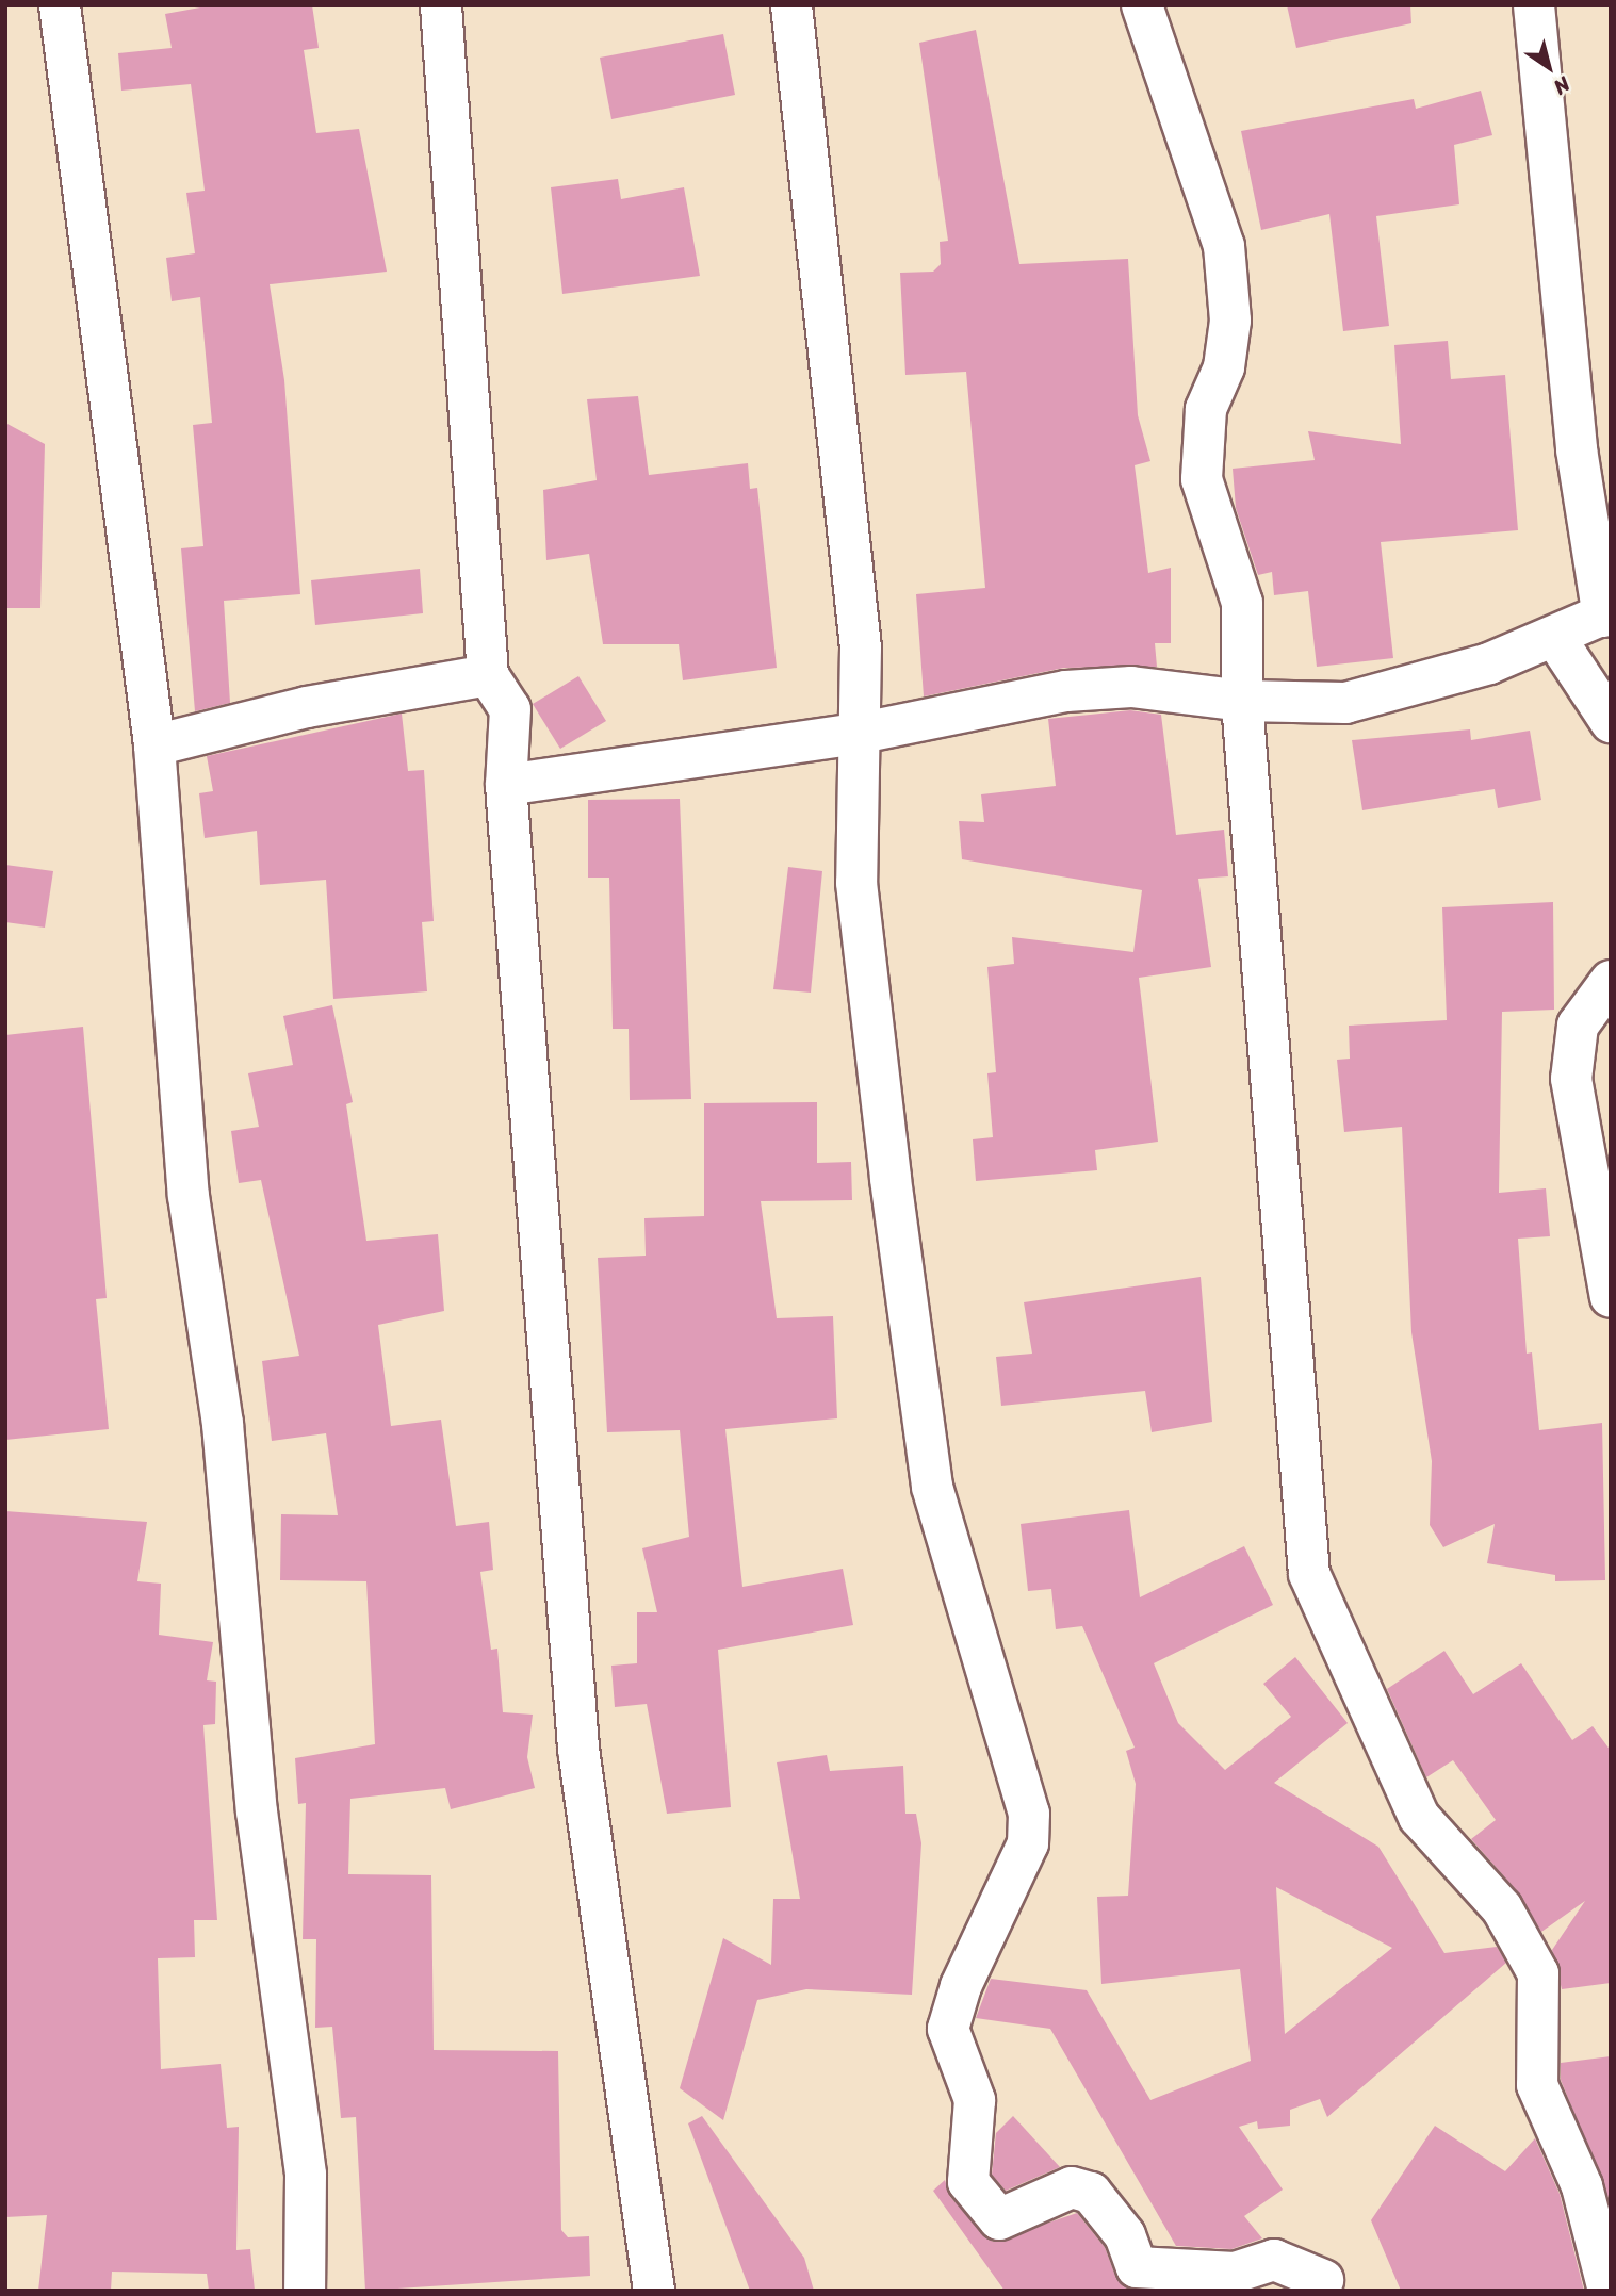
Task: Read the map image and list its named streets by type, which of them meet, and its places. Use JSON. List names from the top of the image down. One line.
{"north":"bottom right"}
